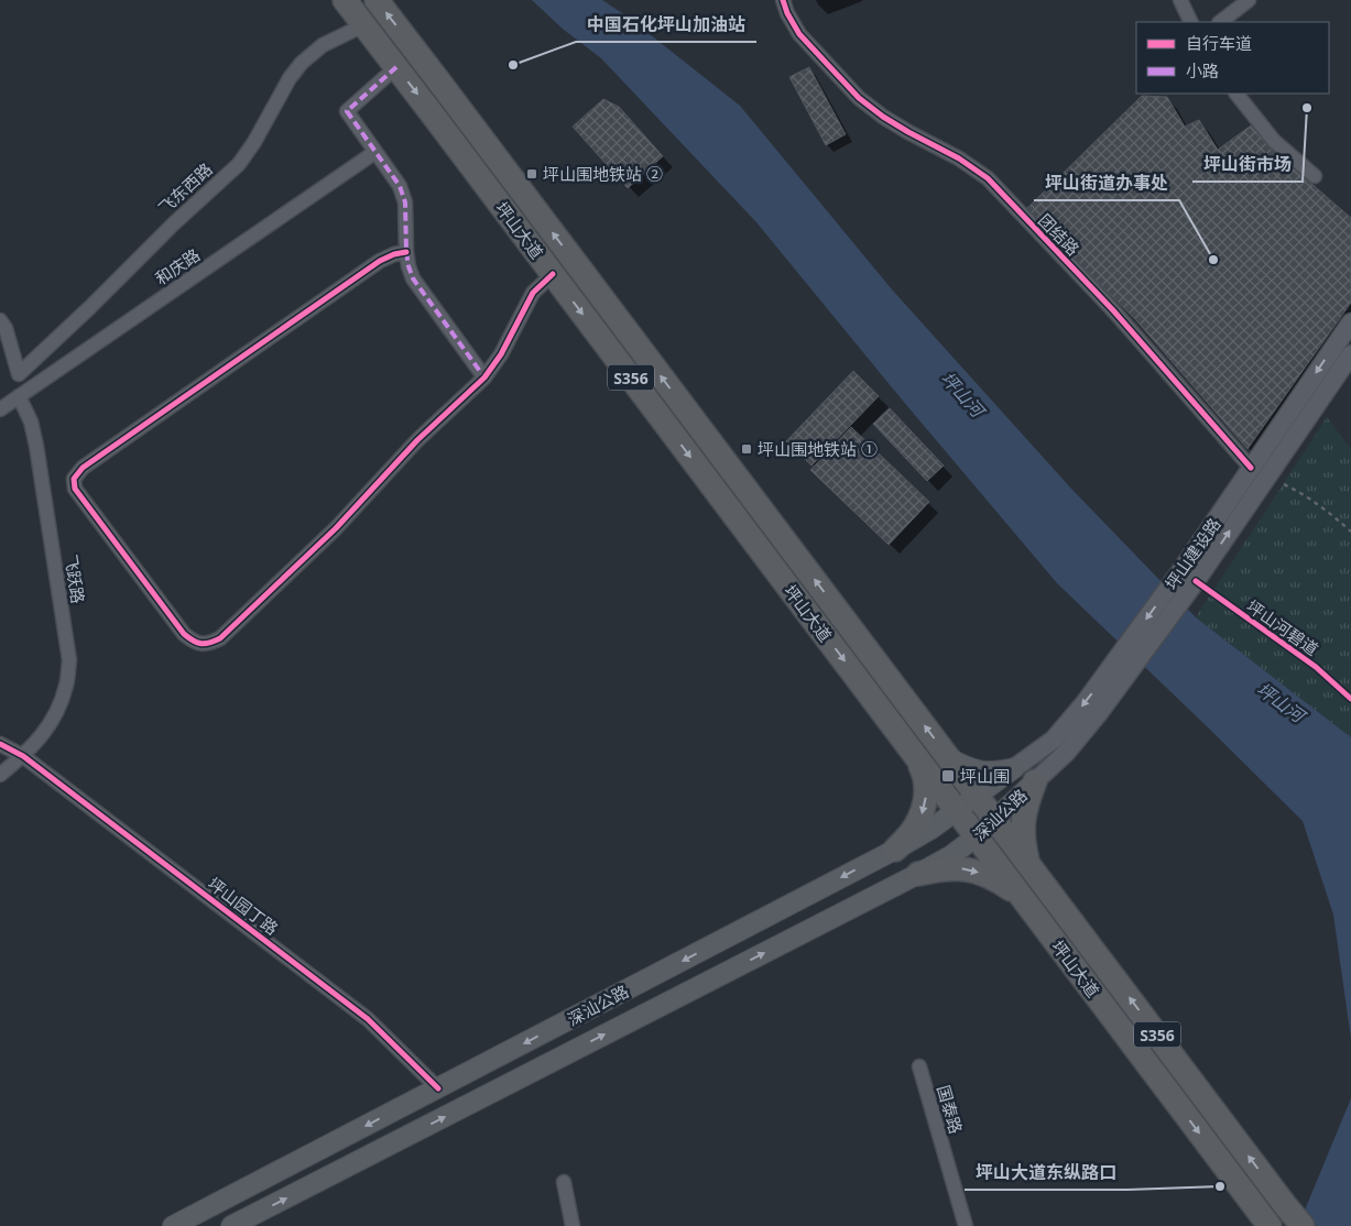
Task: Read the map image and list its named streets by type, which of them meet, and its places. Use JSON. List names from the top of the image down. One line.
{"streets":{"highway":["坪山大道","S356"],"main road":["深汕公路"],"street":["飞东西路","团结路","和庆路","坪山建设路","飞跃路","坪山园丁路","国泰路"],"cycle path":["坪山河碧道"]},"crossings":[["飞东西路","坪山大道"],["坪山大道","深汕公路"],["团结路","坪山建设路"],["和庆路","飞跃路"],["坪山建设路","深汕公路"],["飞跃路","坪山园丁路"],["深汕公路","坪山园丁路"]],"water":["坪山河"],"places":{"other":["中国石化坪山加油站","坪山街市场","坪山街道办事处","坪山大道东纵路口"],"transit":["坪山围地铁站 ②","坪山围地铁站 ①","坪山围"]},"legend":["自行车道","小路"]}
